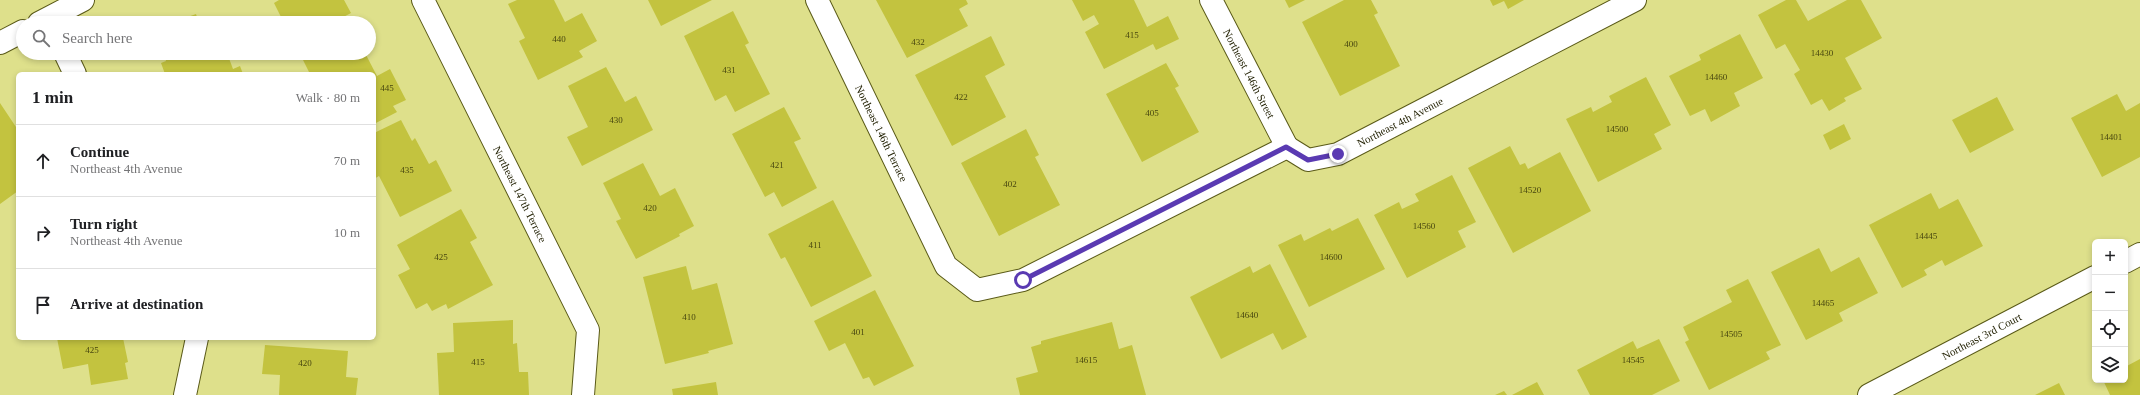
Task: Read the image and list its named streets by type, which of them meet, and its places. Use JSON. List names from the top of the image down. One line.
{"streets":{"street":["Northeast 146th Street","Northeast 4th Avenue","Northeast 146th Terrace","Northeast 147th Terrace","Northeast 3rd Court"]},"crossings":[["Northeast 146th Street","Northeast 4th Avenue"],["Northeast 146th Street","Northeast 146th Terrace"],["Northeast 4th Avenue","Northeast 146th Terrace"]],"house_numbers":["415","440","432","400","14430","431","14460","445","422","405","430","14500","14401","421","435","402","14520","420","14560","14445","411","425","14600","14465","14640","410","401","14505","425","14615","14545","415","420"],"page":{"search":"Search here","heading":["1 min","Walk · 80 m"],"list":[["Continue","Northeast 4th Avenue","70 m"],["Turn right","Northeast 4th Avenue","10 m"],"Arrive at destination"],"map_buttons":["+","−"]}}
